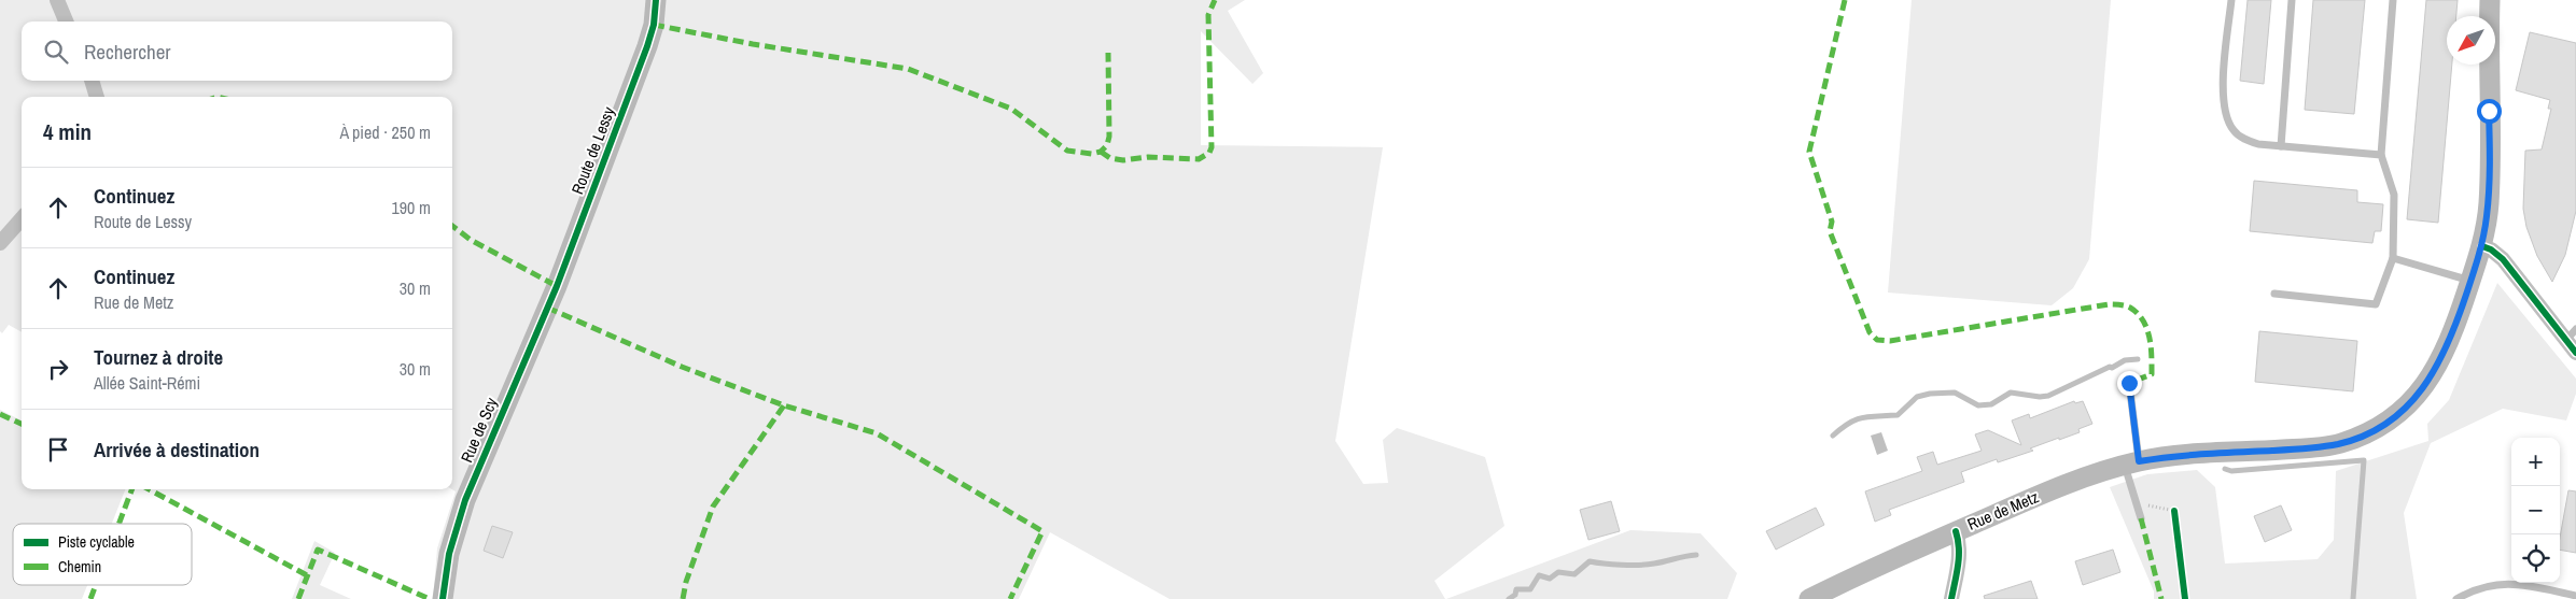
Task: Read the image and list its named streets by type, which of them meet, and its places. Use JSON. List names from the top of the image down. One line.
{"streets":{"main road":["Route de Lessy","Rue de Scy","Rue de Metz"]},"crossings":[["Route de Lessy","Rue de Scy"]],"legend":["Piste cyclable","Chemin"],"north":"bottom left","page":{"search":"Rechercher","heading":["4 min","À pied · 250 m"],"list":[["Continuez","Route de Lessy","190 m"],["Continuez","Rue de Metz","30 m"],["Tournez à droite","Allée Saint-Rémi","30 m"],"Arrivée à destination"],"map_buttons":["+","−"]}}
